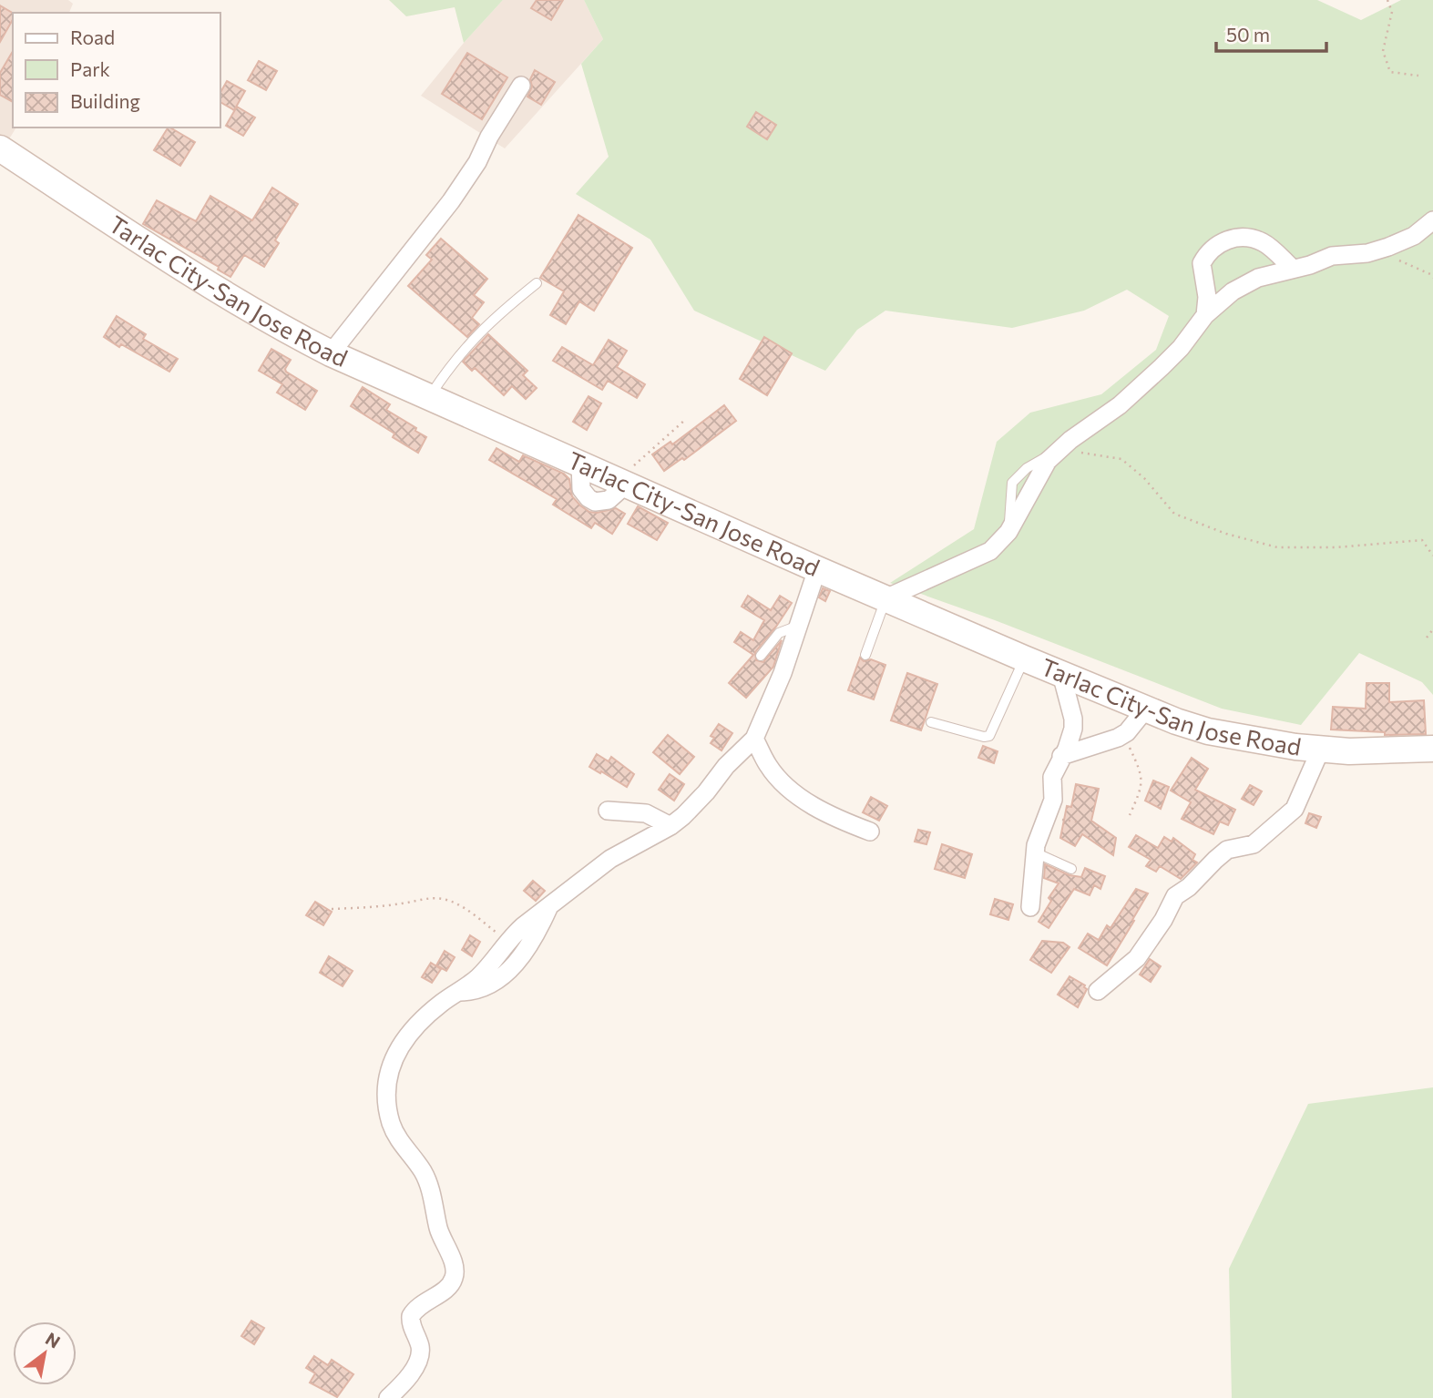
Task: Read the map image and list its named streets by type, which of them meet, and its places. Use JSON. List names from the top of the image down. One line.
{"streets":{"main road":["Tarlac City-San Jose Road"]},"legend":["Road","Park","Building"],"scale_bar":"50 m","north":"top right"}
